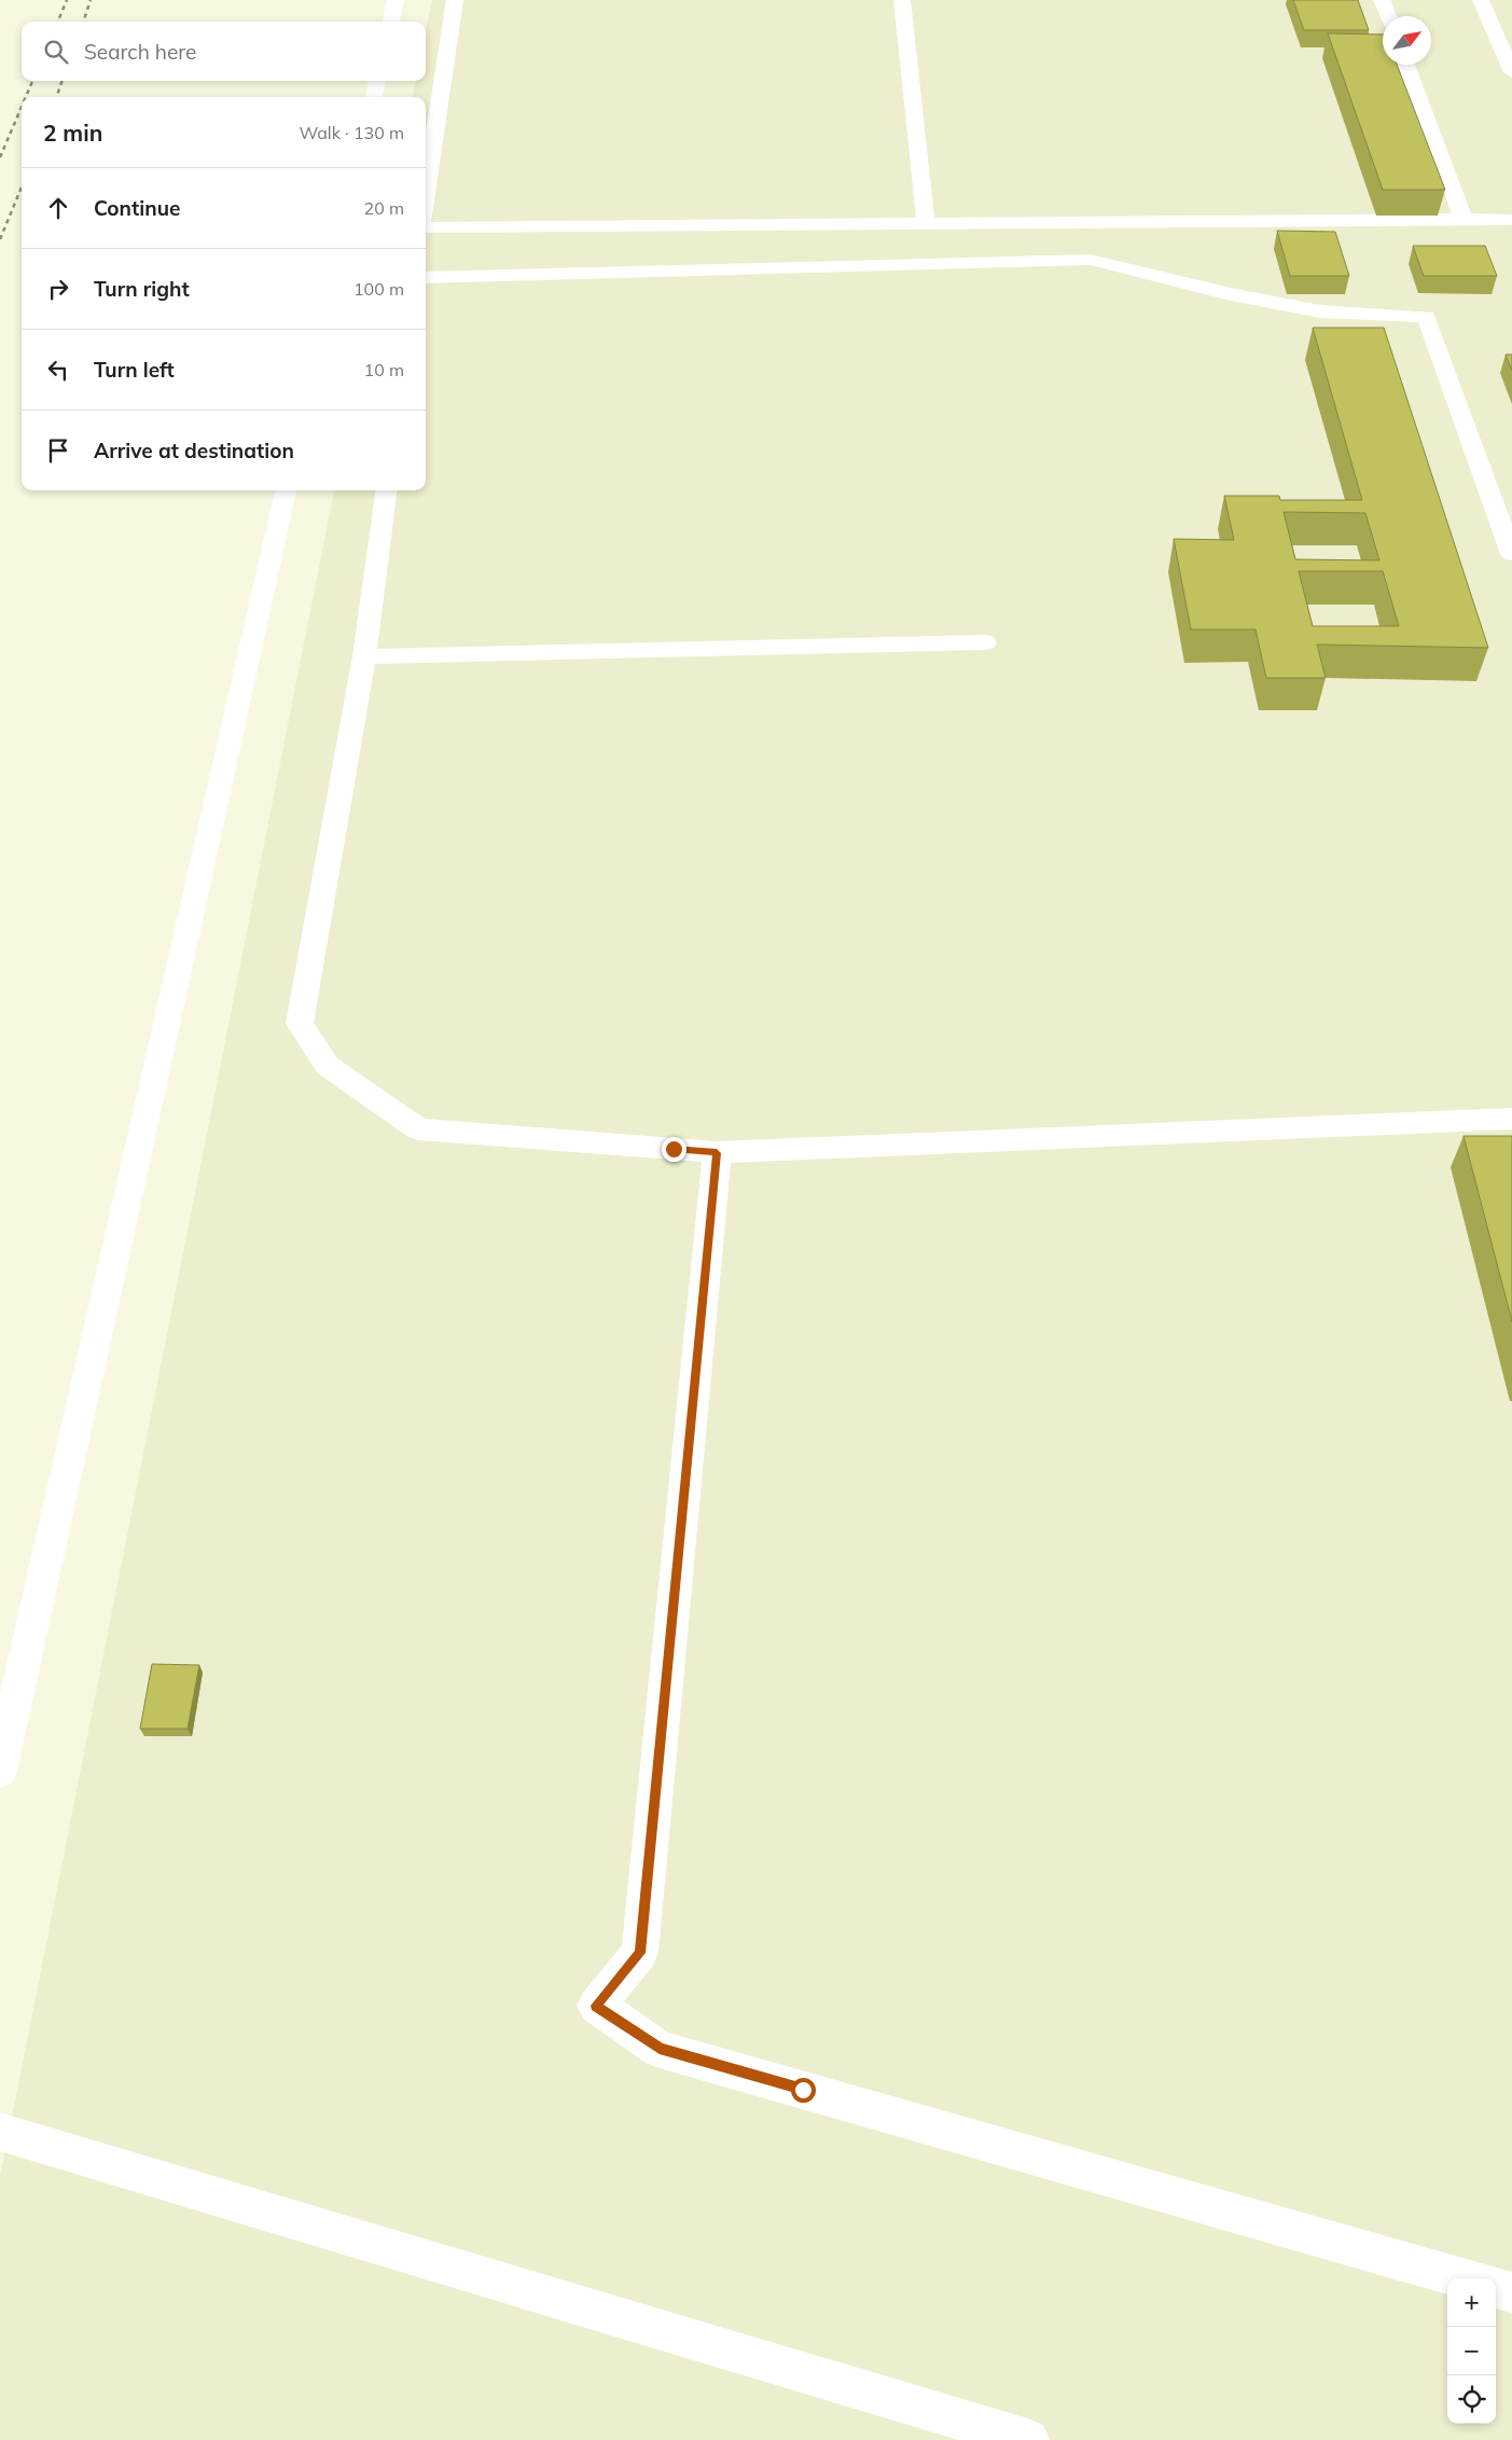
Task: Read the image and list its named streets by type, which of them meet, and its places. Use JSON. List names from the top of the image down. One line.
{"north":"top right","page":{"search":"Search here","heading":["2 min","Walk · 130 m"],"list":[["Continue","20 m"],["Turn right","100 m"],["Turn left","10 m"],"Arrive at destination"],"map_buttons":["+","−"]}}
